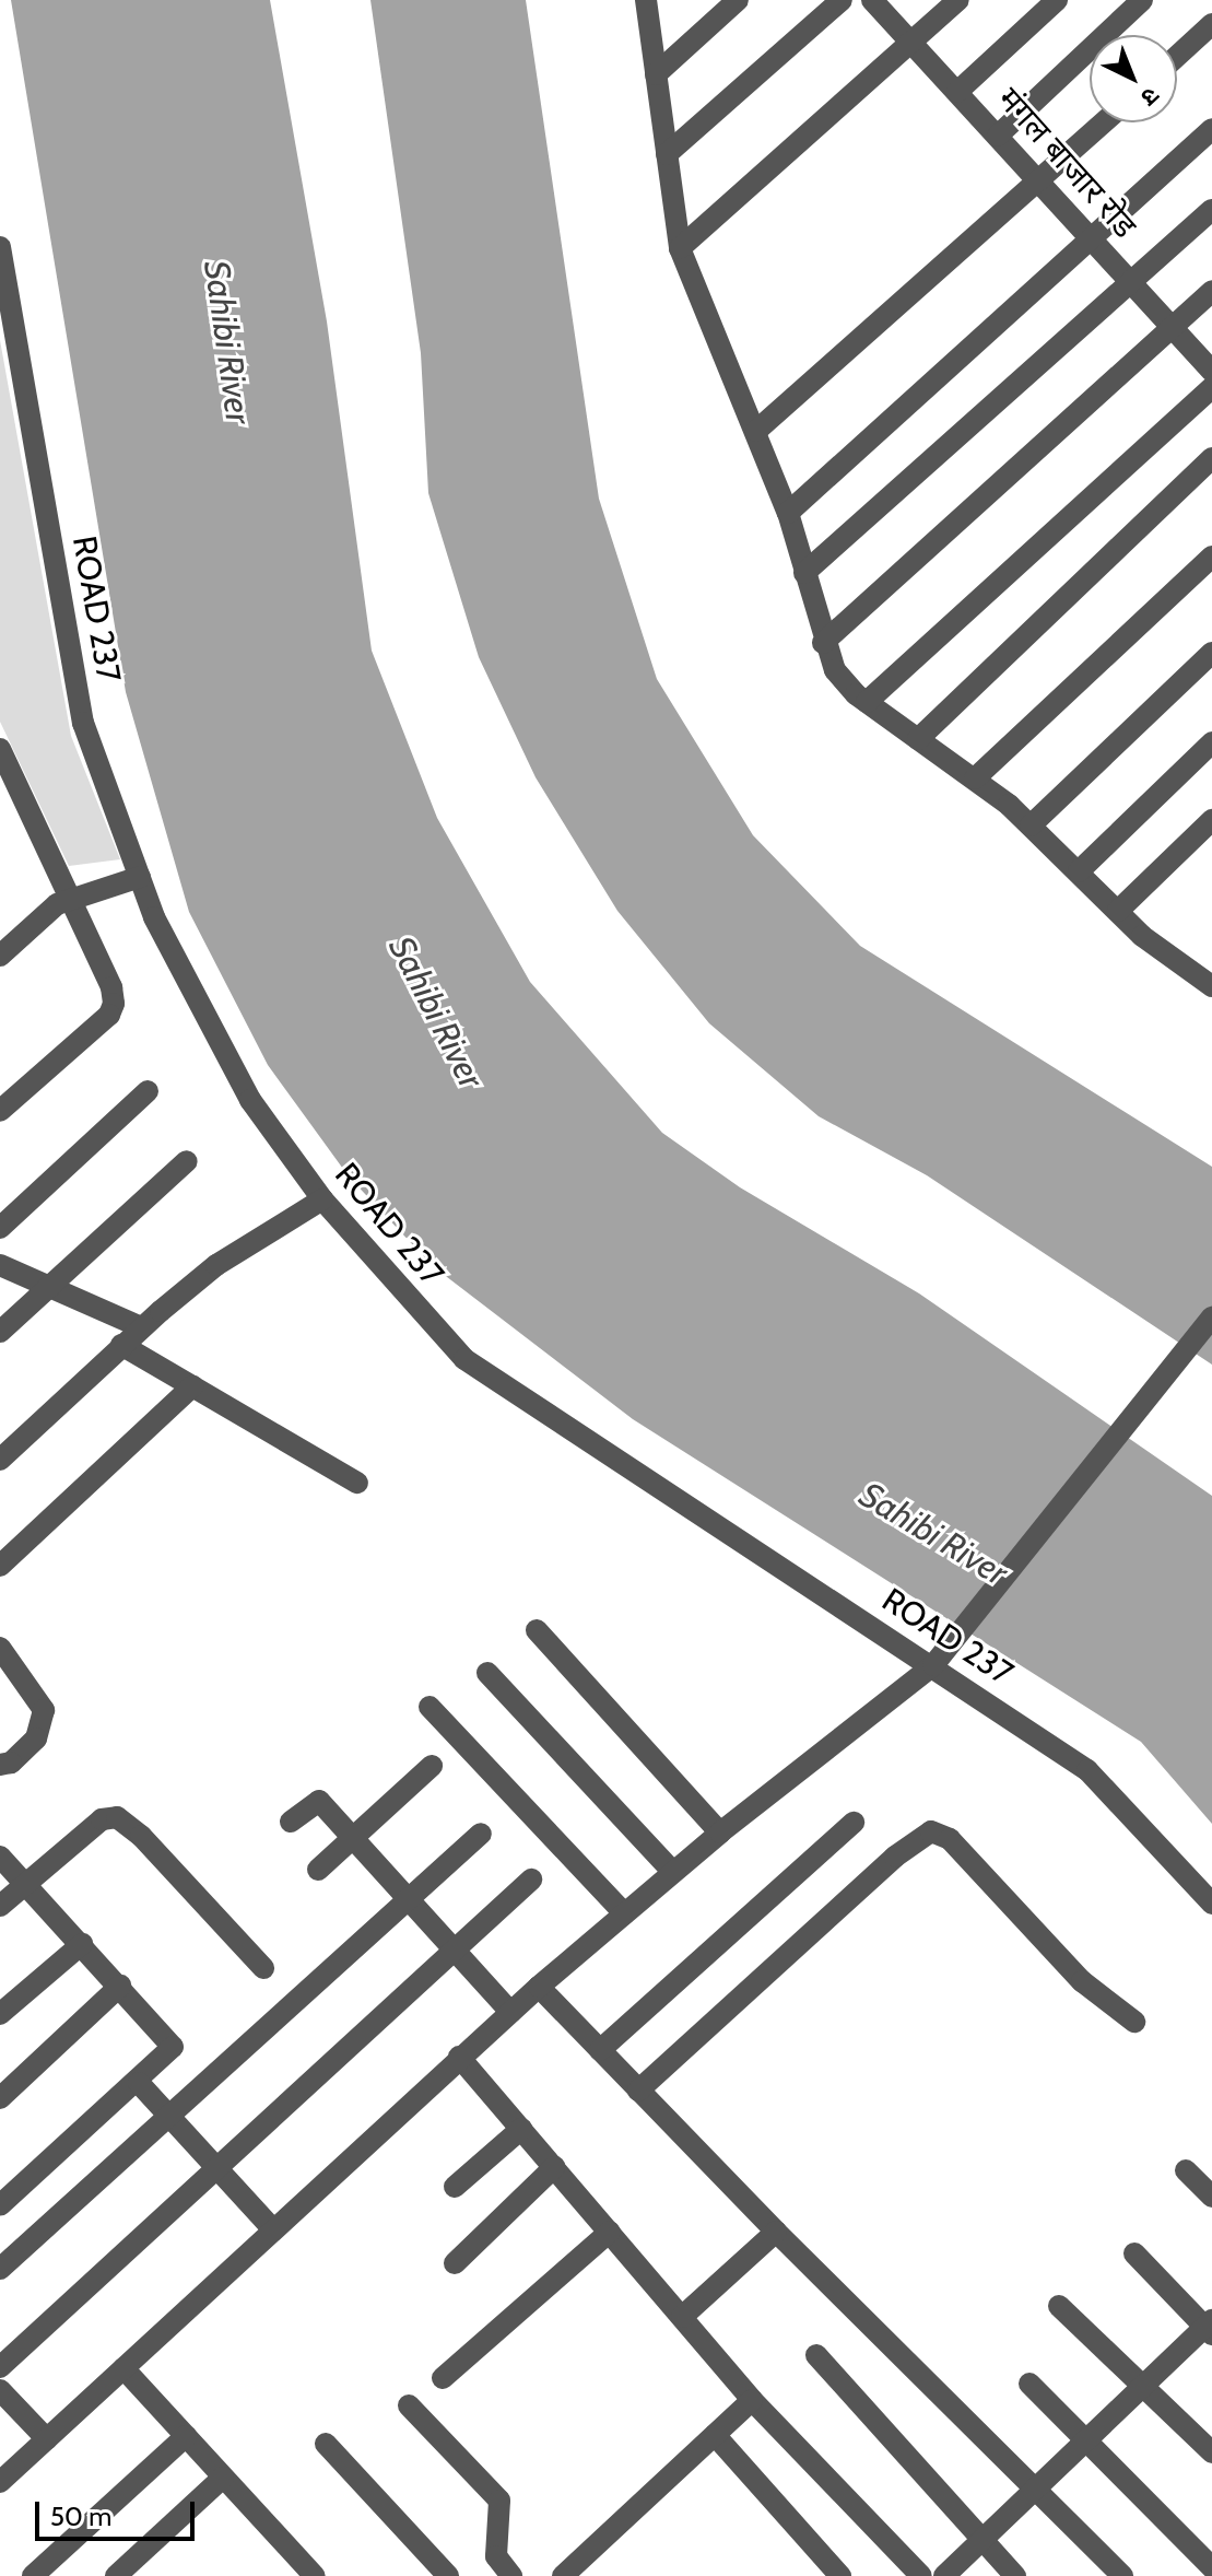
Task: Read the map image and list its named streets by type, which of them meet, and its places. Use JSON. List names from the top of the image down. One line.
{"streets":{"street":["मंगल बाजार रोड","ROAD 237"]},"water":["Sahibi River"],"scale_bar":"50 m","north":"bottom right"}
